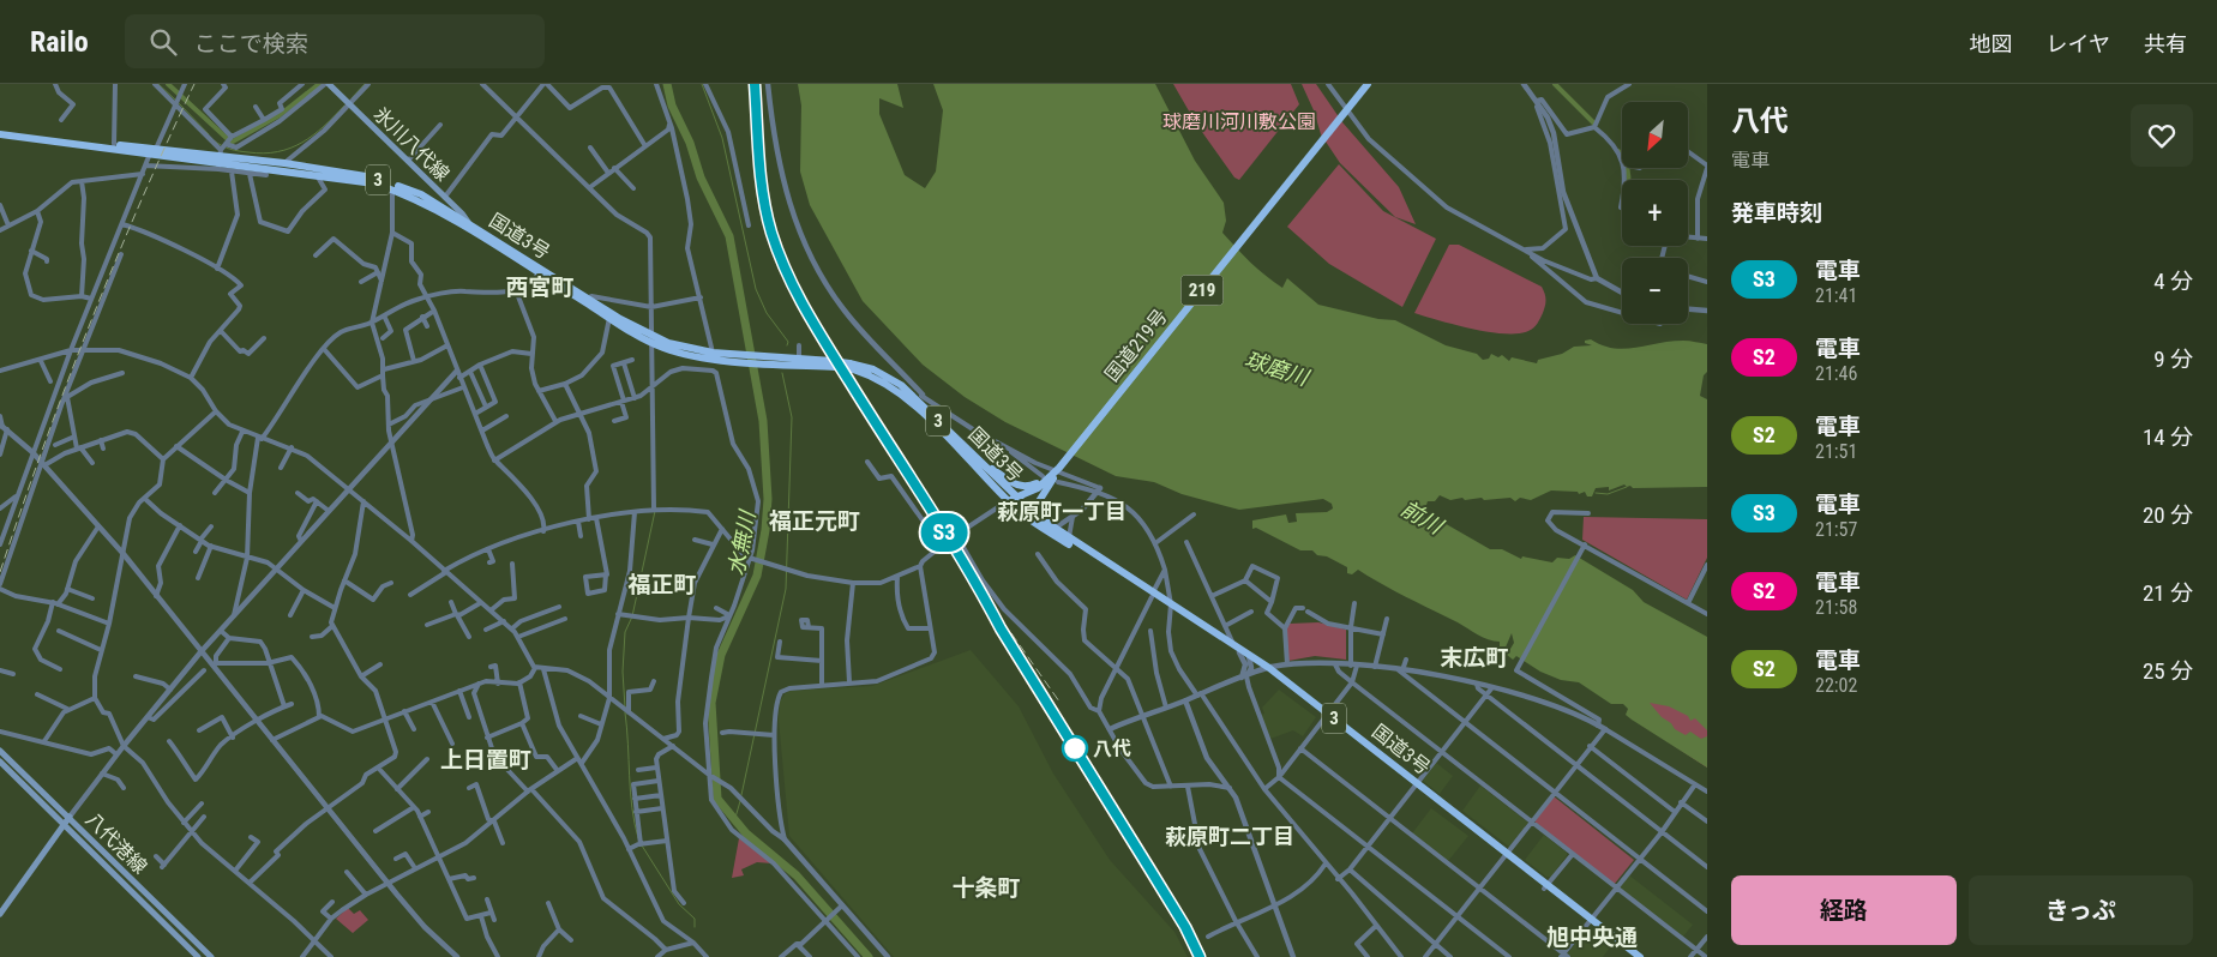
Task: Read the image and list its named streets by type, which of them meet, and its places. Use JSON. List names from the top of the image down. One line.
{"streets":{"highway":["3","国道3号","219","国道219号"],"main road":["氷川八代線","八代港線"]},"crossings":[["氷川八代線","国道3号"],["国道3号","国道219号"]],"districts":["西宮町","萩原町一丁目","福正元町","福正町","末広町","上日置町","萩原町二丁目","十条町","旭中央通"],"water":["球磨川","前川","水無川"],"parks":["球磨川河川敷公園"],"places":["八代"],"north":"bottom left","page":{"header":"Railo","search":"ここで検索","nav":["地図","レイヤ","共有"],"on_map":"S3","heading":[["八代","電車"],"発車時刻"],"map_buttons":["+","−"],"list":[{"mark":"S3","name":"電車","note":"21:41","value":"4 分"},{"mark":"S2","name":"電車","note":"21:46","value":"9 分"},{"mark":"S2","name":"電車","note":"21:51","value":"14 分"},{"mark":"S3","name":"電車","note":"21:57","value":"20 分"},{"mark":"S2","name":"電車","note":"21:58","value":"21 分"},{"mark":"S2","name":"電車","note":"22:02","value":"25 分"}],"buttons":["経路","きっぷ"]}}
